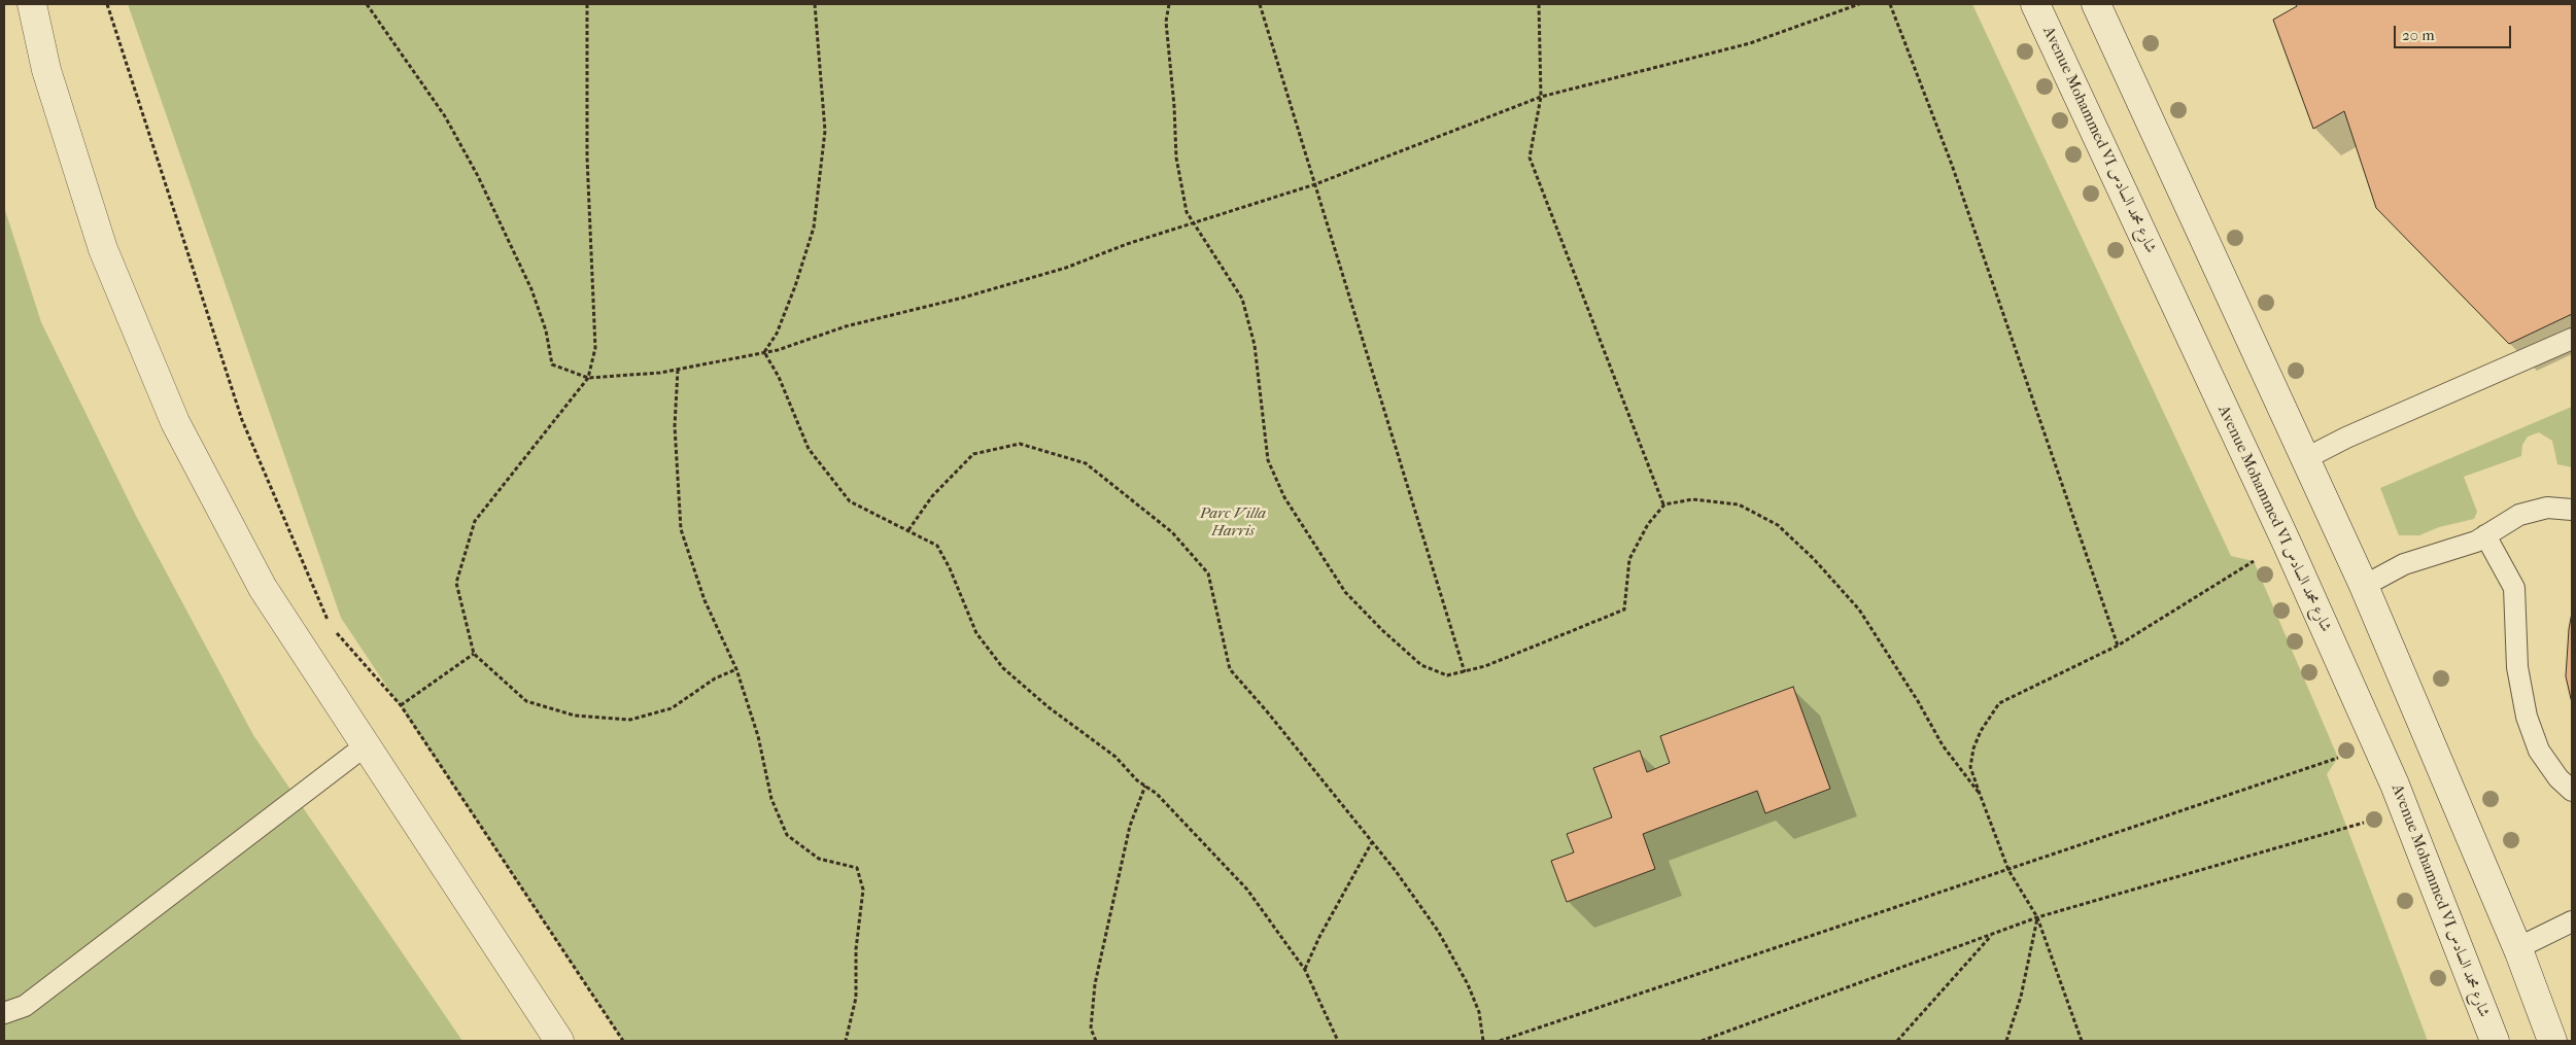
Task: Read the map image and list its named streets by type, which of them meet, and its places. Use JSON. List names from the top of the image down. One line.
{"streets":{"main road":["Avenue Mohammed VI شارع محمد السادس"]},"parks":["Parc Villa Harris"],"scale_bar":"20 m"}
